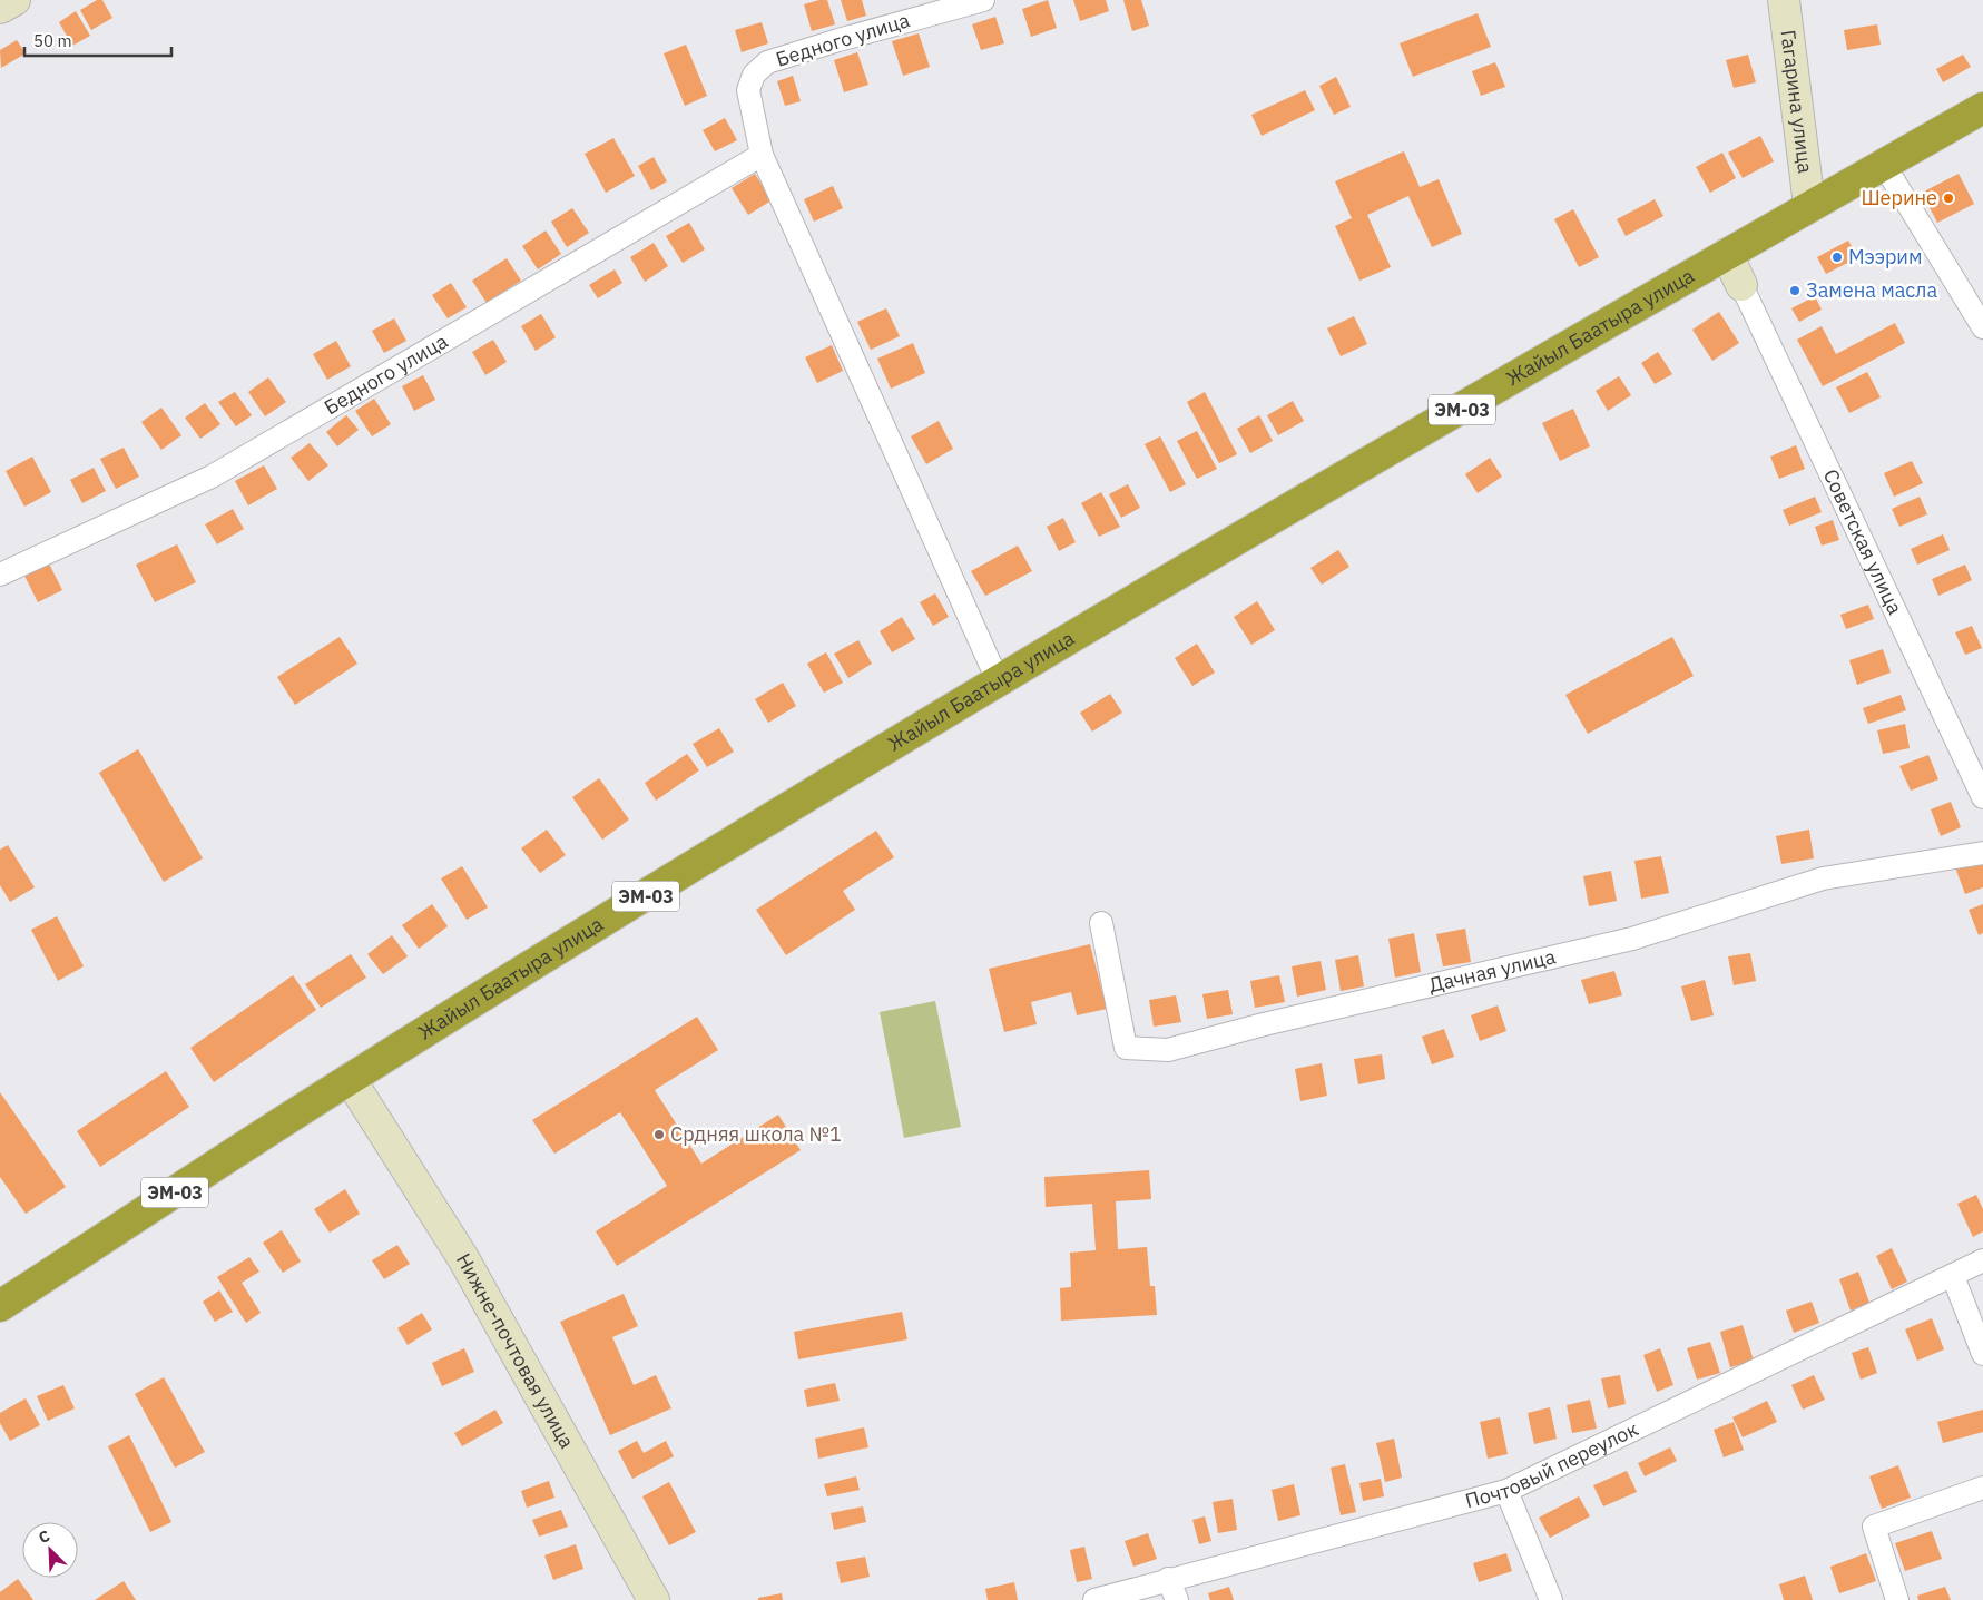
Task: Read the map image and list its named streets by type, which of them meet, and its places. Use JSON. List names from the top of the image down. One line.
{"streets":{"highway":["Жайыл Баатыра улица","ЭМ-03"],"street":["Бедного улица","Гагарина улица","Советская улица","Дачная улица","Нижне-почтовая улица","Почтовый переулок"]},"crossings":[["Гагарина улица","Жайыл Баатыра улица"],["Жайыл Баатыра улица","Нижне-почтовая улица"]],"places":["Шерине","Мээрим","Замена масла","Срдняя школа №1"],"scale_bar":"50 m","north":"top left"}
